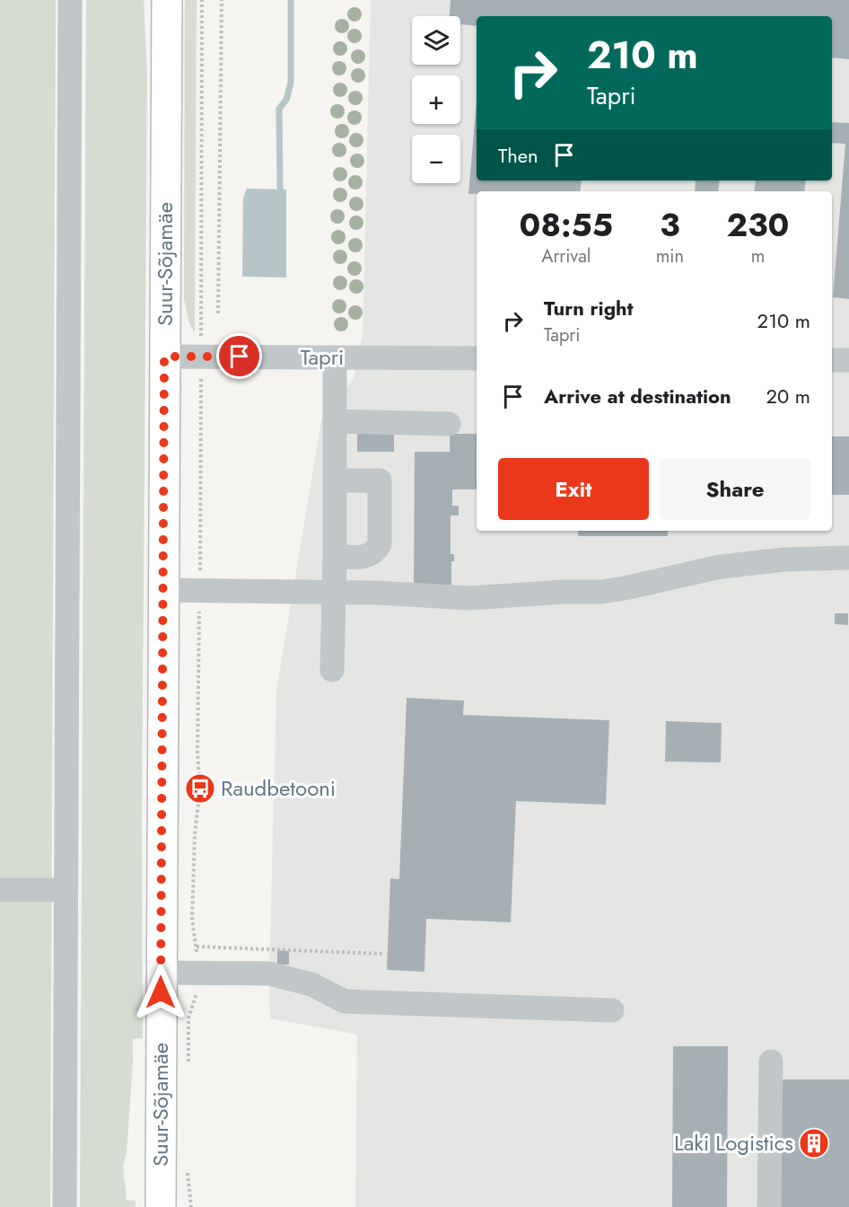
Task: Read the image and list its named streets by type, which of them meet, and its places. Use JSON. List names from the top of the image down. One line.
{"streets":{"main road":["Suur-Sõjamäe"],"street":["Tapri"]},"crossings":[["Suur-Sõjamäe","Tapri"]],"places":{"bus stop":["Raudbetooni"],"building":["Laki Logistics"]},"page":{"map_buttons":["+","−"],"turn":["210 m","Tapri"],"then":"Then","eta":["08:55","Arrival","3","min","230","m"],"list":[{"name":"Turn right","note":"Tapri","value":"210 m"},{"name":"Arrive at destination","value":"20 m"}],"buttons":["Exit","Share"]}}
